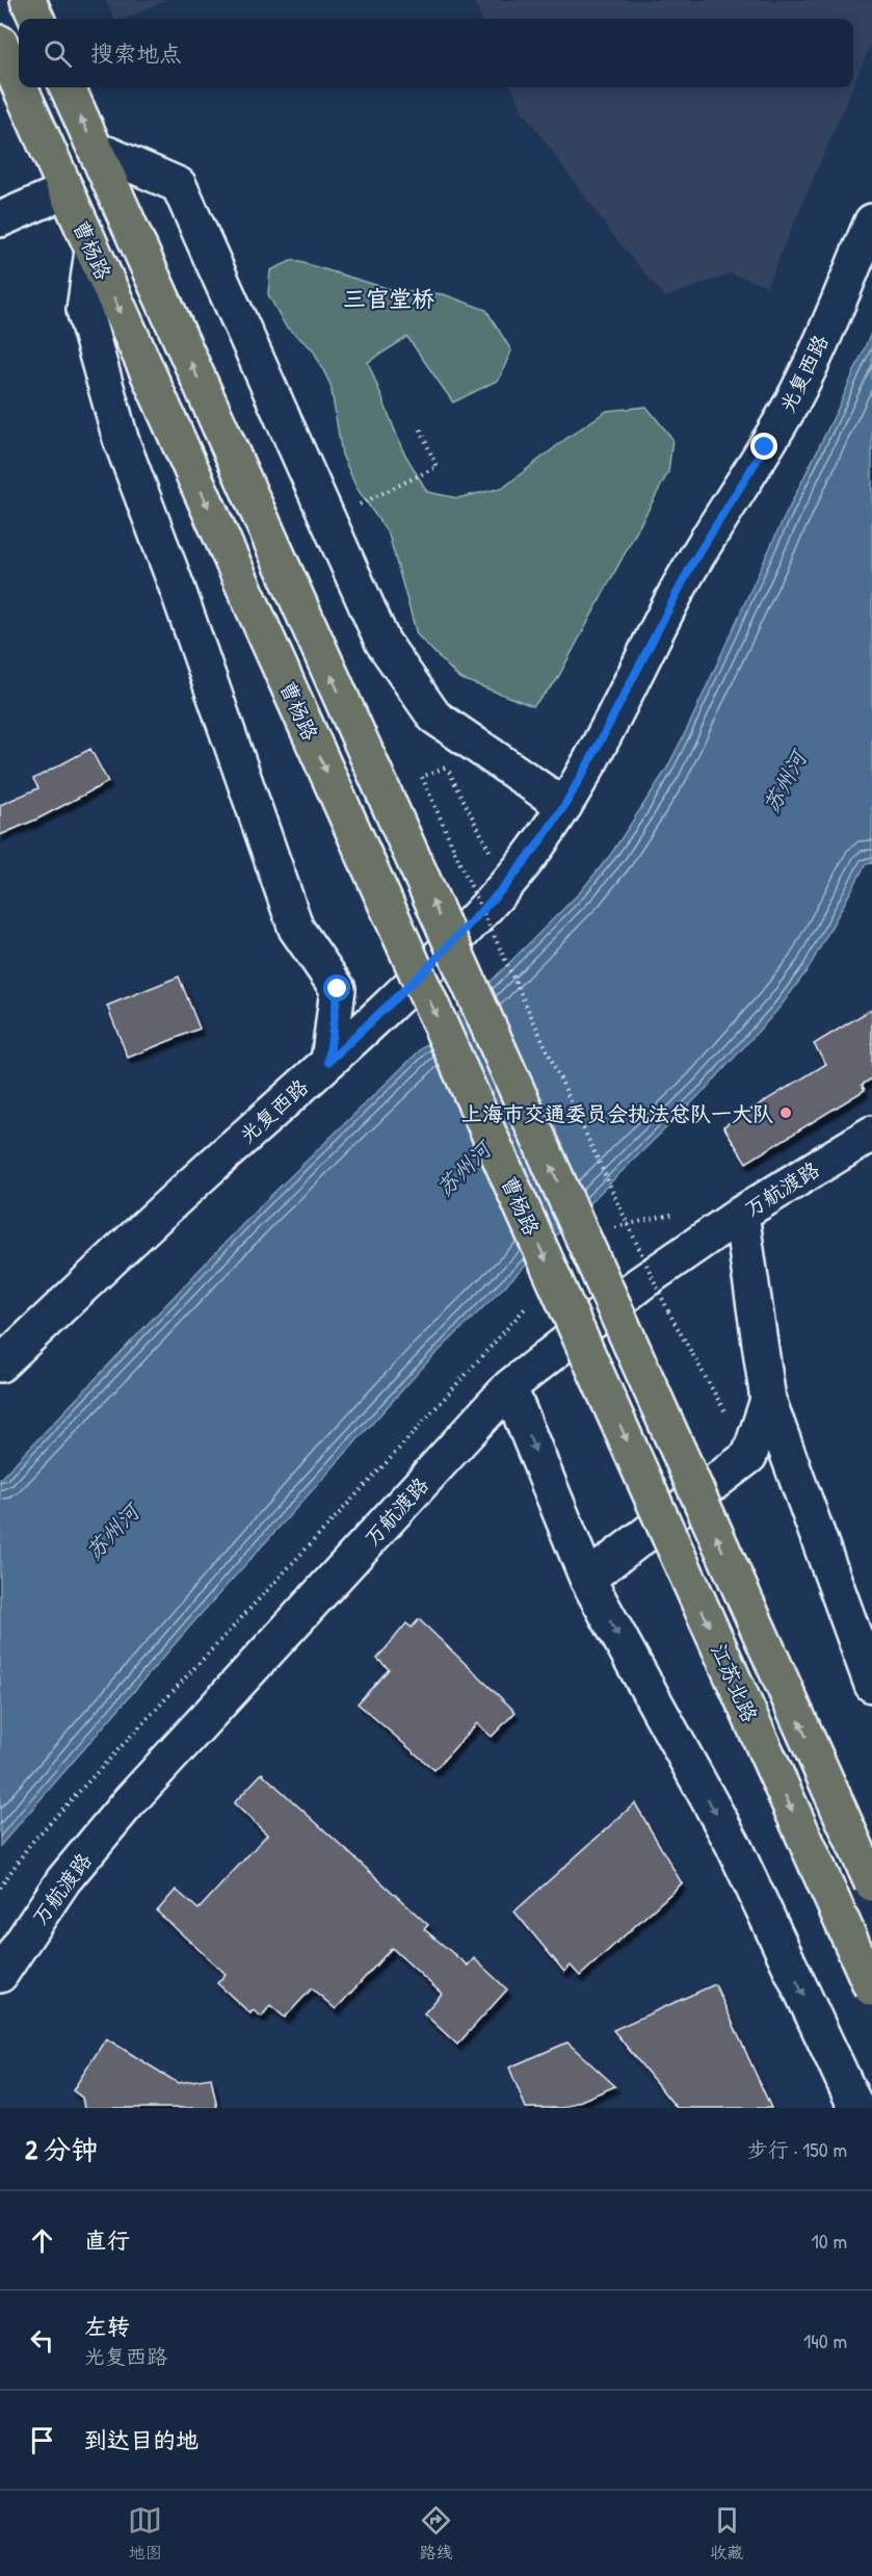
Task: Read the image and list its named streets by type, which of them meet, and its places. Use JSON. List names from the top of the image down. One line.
{"streets":{"main road":["曹杨路","江苏北路"],"street":["光复西路","万航渡路"]},"crossings":[["曹杨路","江苏北路"]],"districts":["三官堂桥"],"water":["苏州河"],"places":["上海市交通委员会执法总队一大队"],"page":{"search":"搜索地点","heading":["2 分钟","步行 · 150 m"],"list":[["直行","10 m"],["左转","光复西路","140 m"],"到达目的地"],"nav":["地图","路线","收藏"]}}
